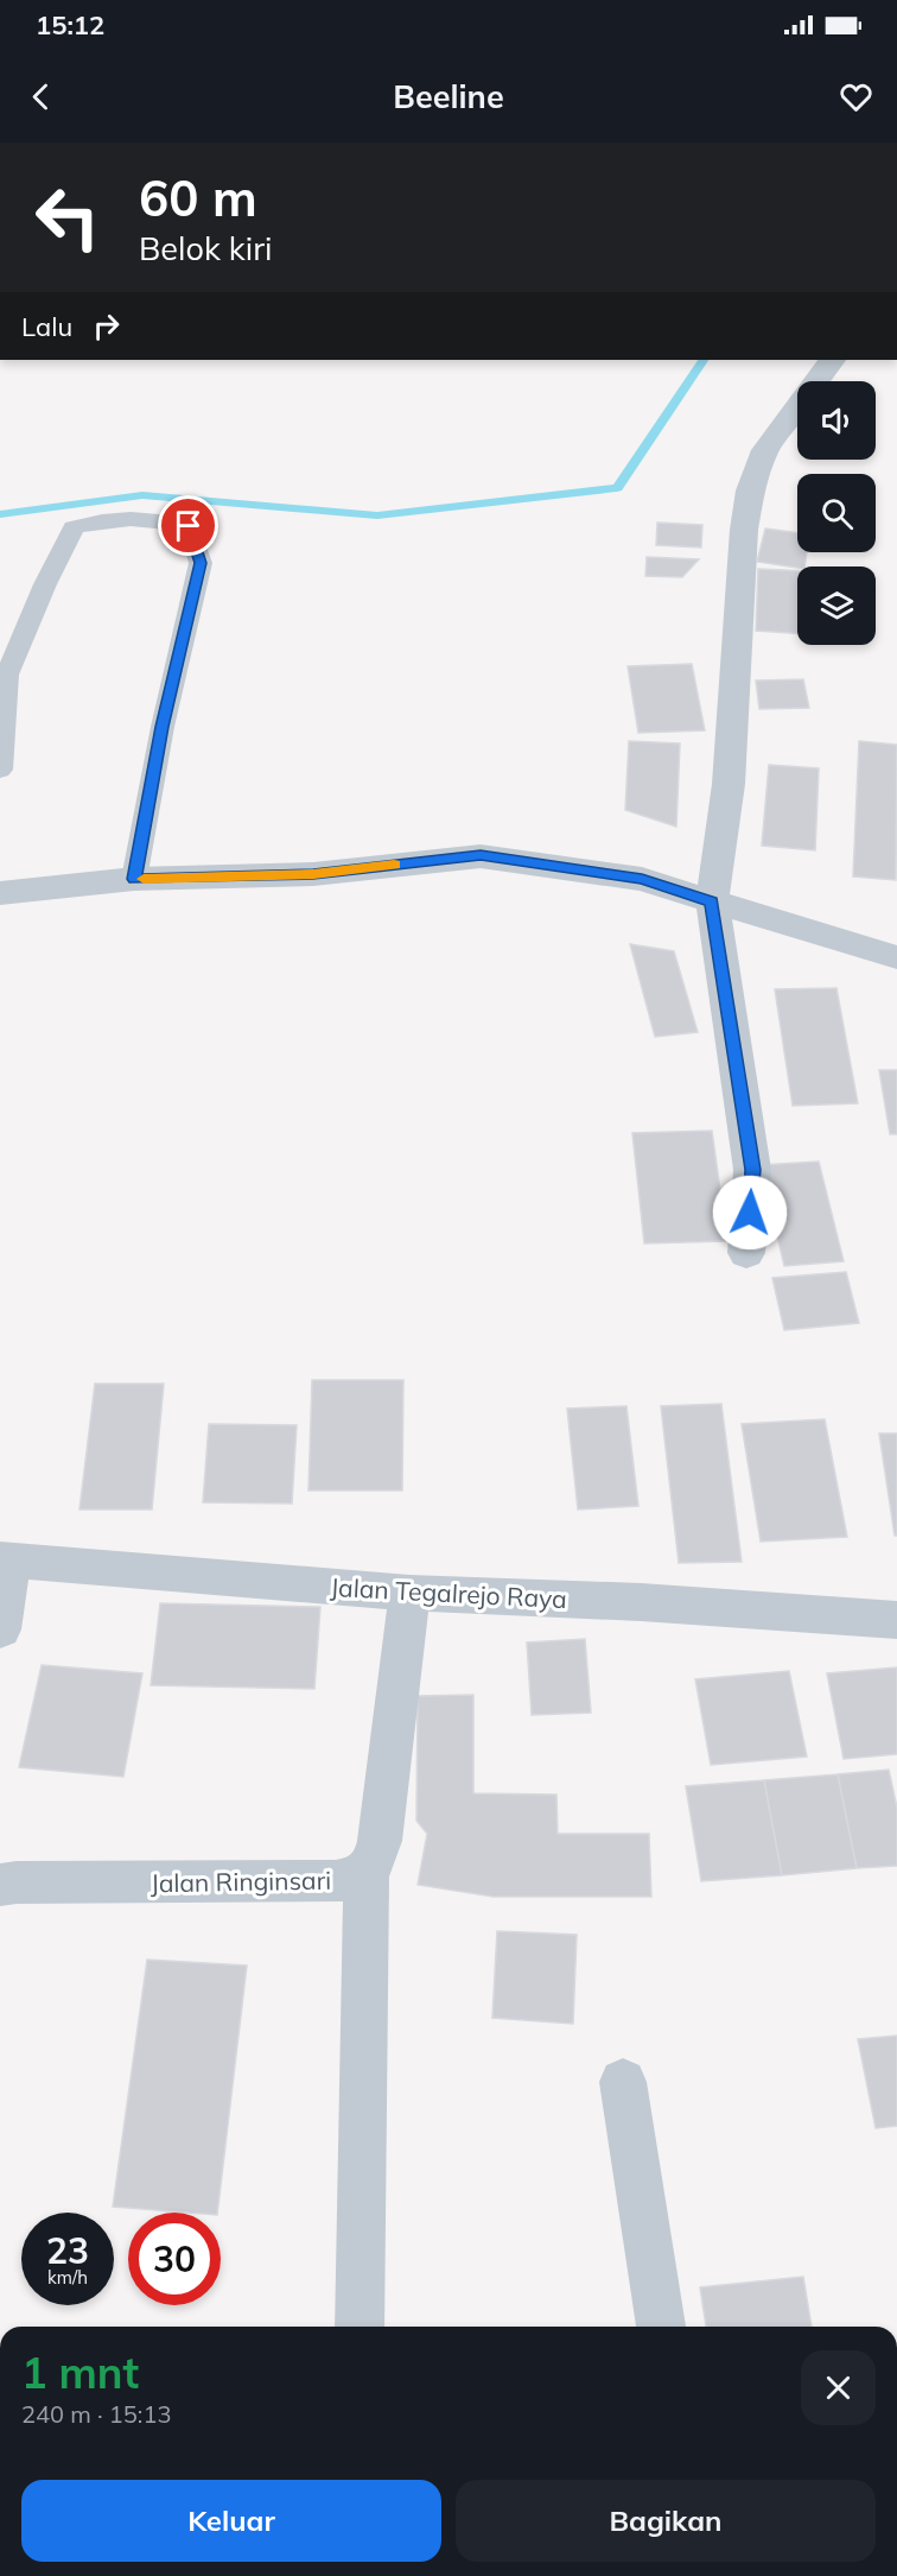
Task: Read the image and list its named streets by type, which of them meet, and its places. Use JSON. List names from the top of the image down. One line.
{"streets":{"street":["Jalan Tegalrejo Raya","Jalan Ringinsari"]},"crossings":[["Jalan Tegalrejo Raya","Jalan Ringinsari"]],"page":{"status":"15:12","header":"Beeline","turn":["60 m","Belok kiri"],"then":"Lalu","speed":"23 km/h","limit":"30","heading":["1 mnt","240 m · 15:13"],"buttons":["Keluar","Bagikan"]}}
